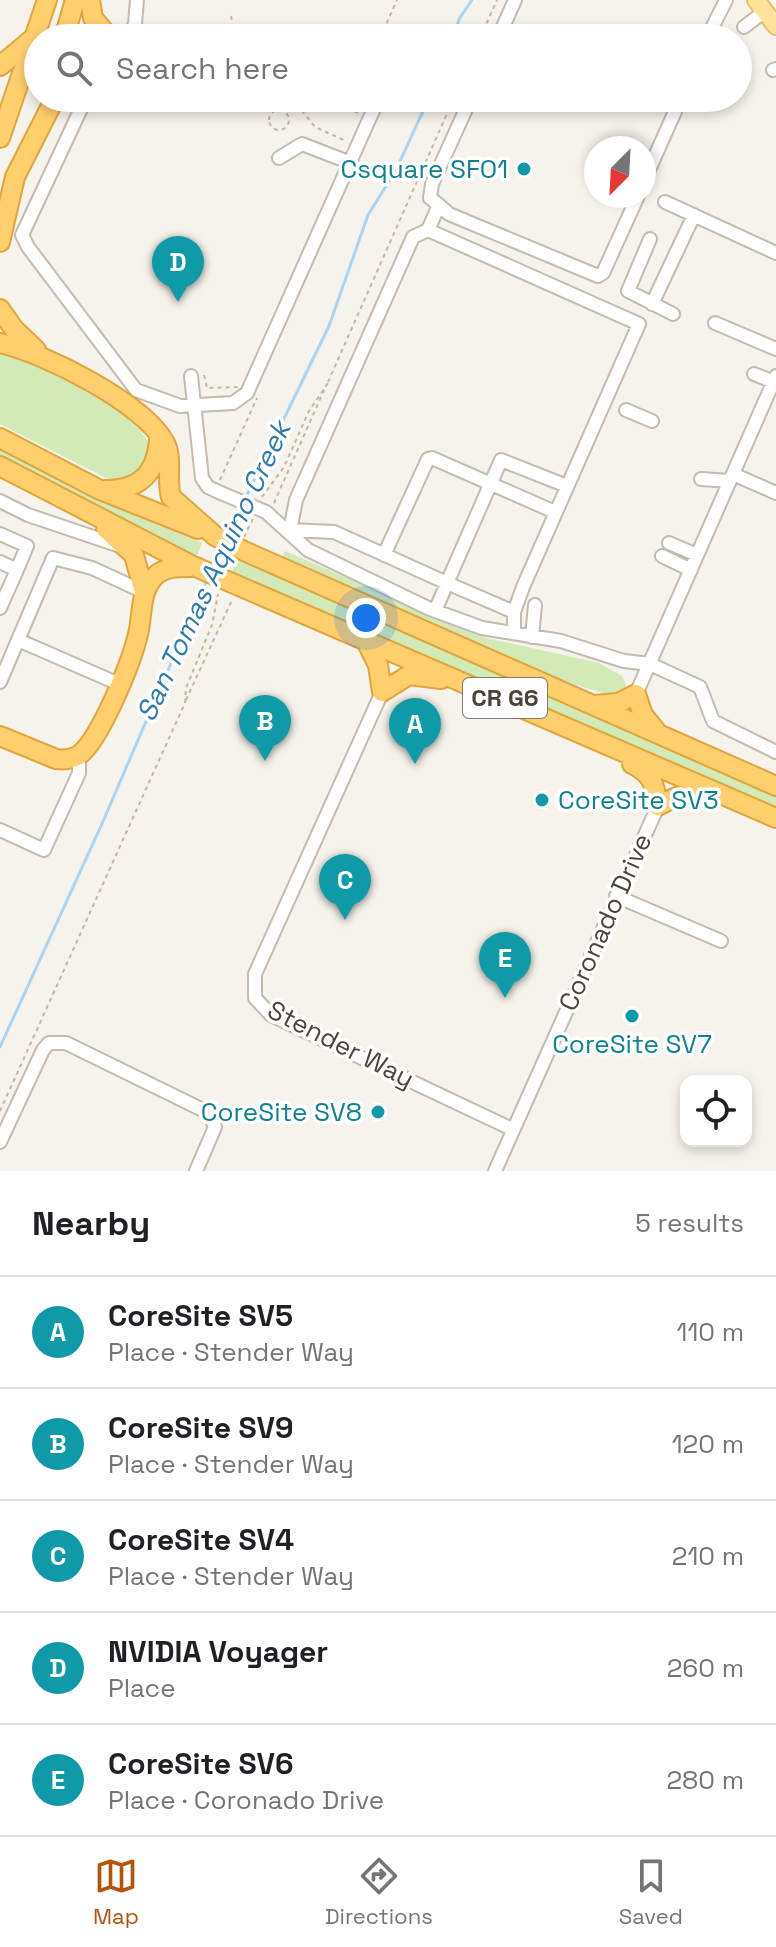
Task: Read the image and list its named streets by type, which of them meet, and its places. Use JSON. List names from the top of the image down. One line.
{"streets":{"highway":["CR G6"],"street":["Coronado Drive","Stender Way"]},"crossings":[["Coronado Drive","Stender Way"]],"water":["San Tomas Aquino Creek"],"places":["Csquare SFO1","CoreSite SV3","CoreSite SV7","CoreSite SV8"],"north":"bottom left","page":{"search":"Search here","pins":["D","B","A","C","E"],"heading":["Nearby","5 results"],"list":[{"mark":"A","name":"CoreSite SV5","note":"Place · Stender Way","value":"110 m"},{"mark":"B","name":"CoreSite SV9","note":"Place · Stender Way","value":"120 m"},{"mark":"C","name":"CoreSite SV4","note":"Place · Stender Way","value":"210 m"},{"mark":"D","name":"NVIDIA Voyager","note":"Place","value":"260 m"},{"mark":"E","name":"CoreSite SV6","note":"Place · Coronado Drive","value":"280 m"}],"nav":["Map","Directions","Saved"]}}
